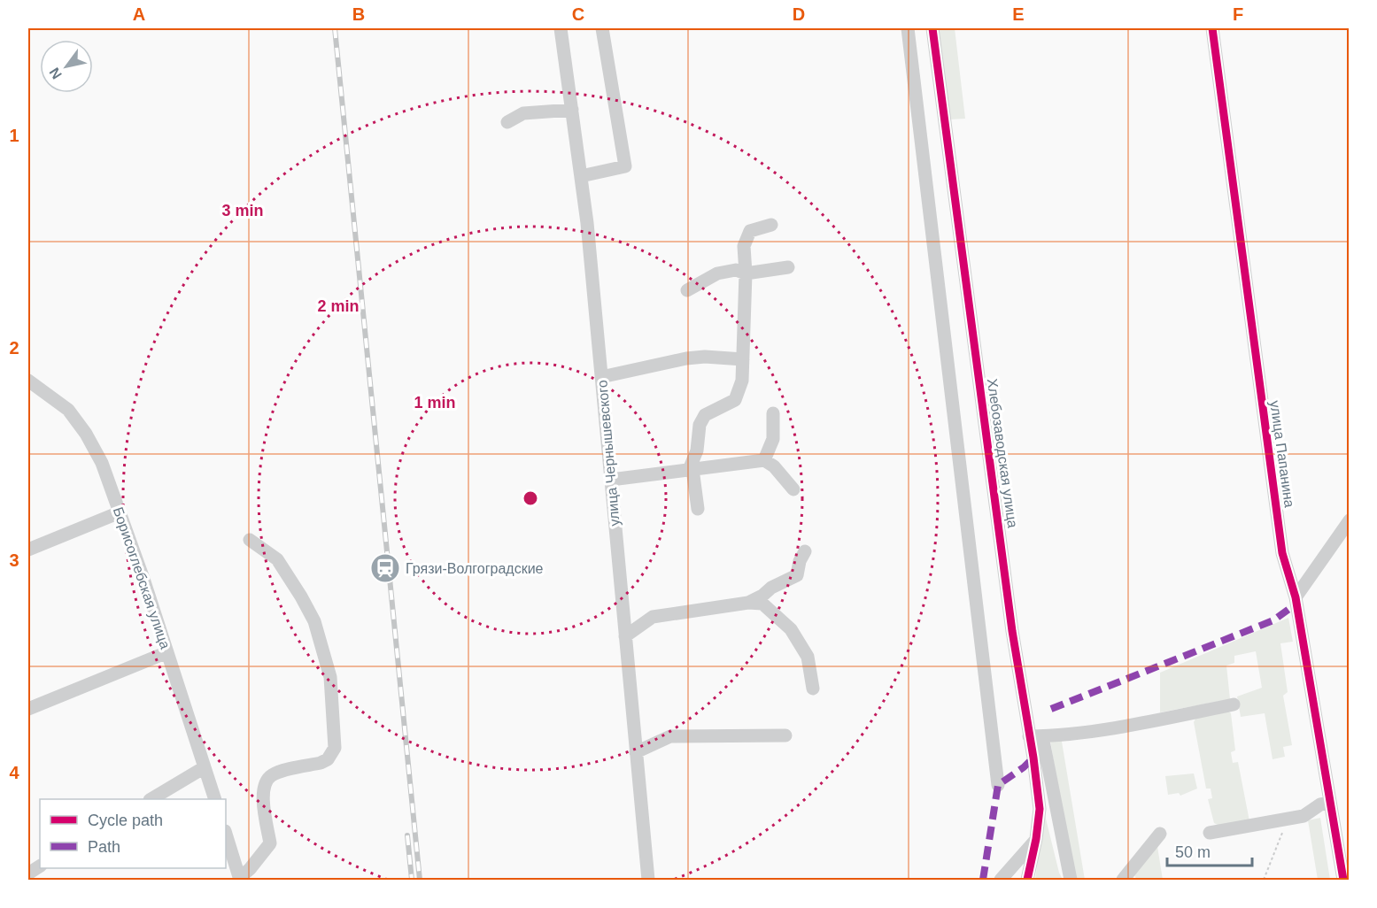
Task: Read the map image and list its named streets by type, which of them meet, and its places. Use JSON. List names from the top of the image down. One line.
{"streets":{"street":["улица Чернышевского","Хлебозаводская улица","улица Папанина","Борисоглебская улица"]},"places":{"station":["Грязи-Волгоградские"]},"legend":["Cycle path","Path"],"scale_bar":"50 m","north":"bottom left","grid":{"columns":["A","B","C","D","E","F"],"rows":["1","2","3","4"]},"rings":["3 min","2 min","1 min"]}
